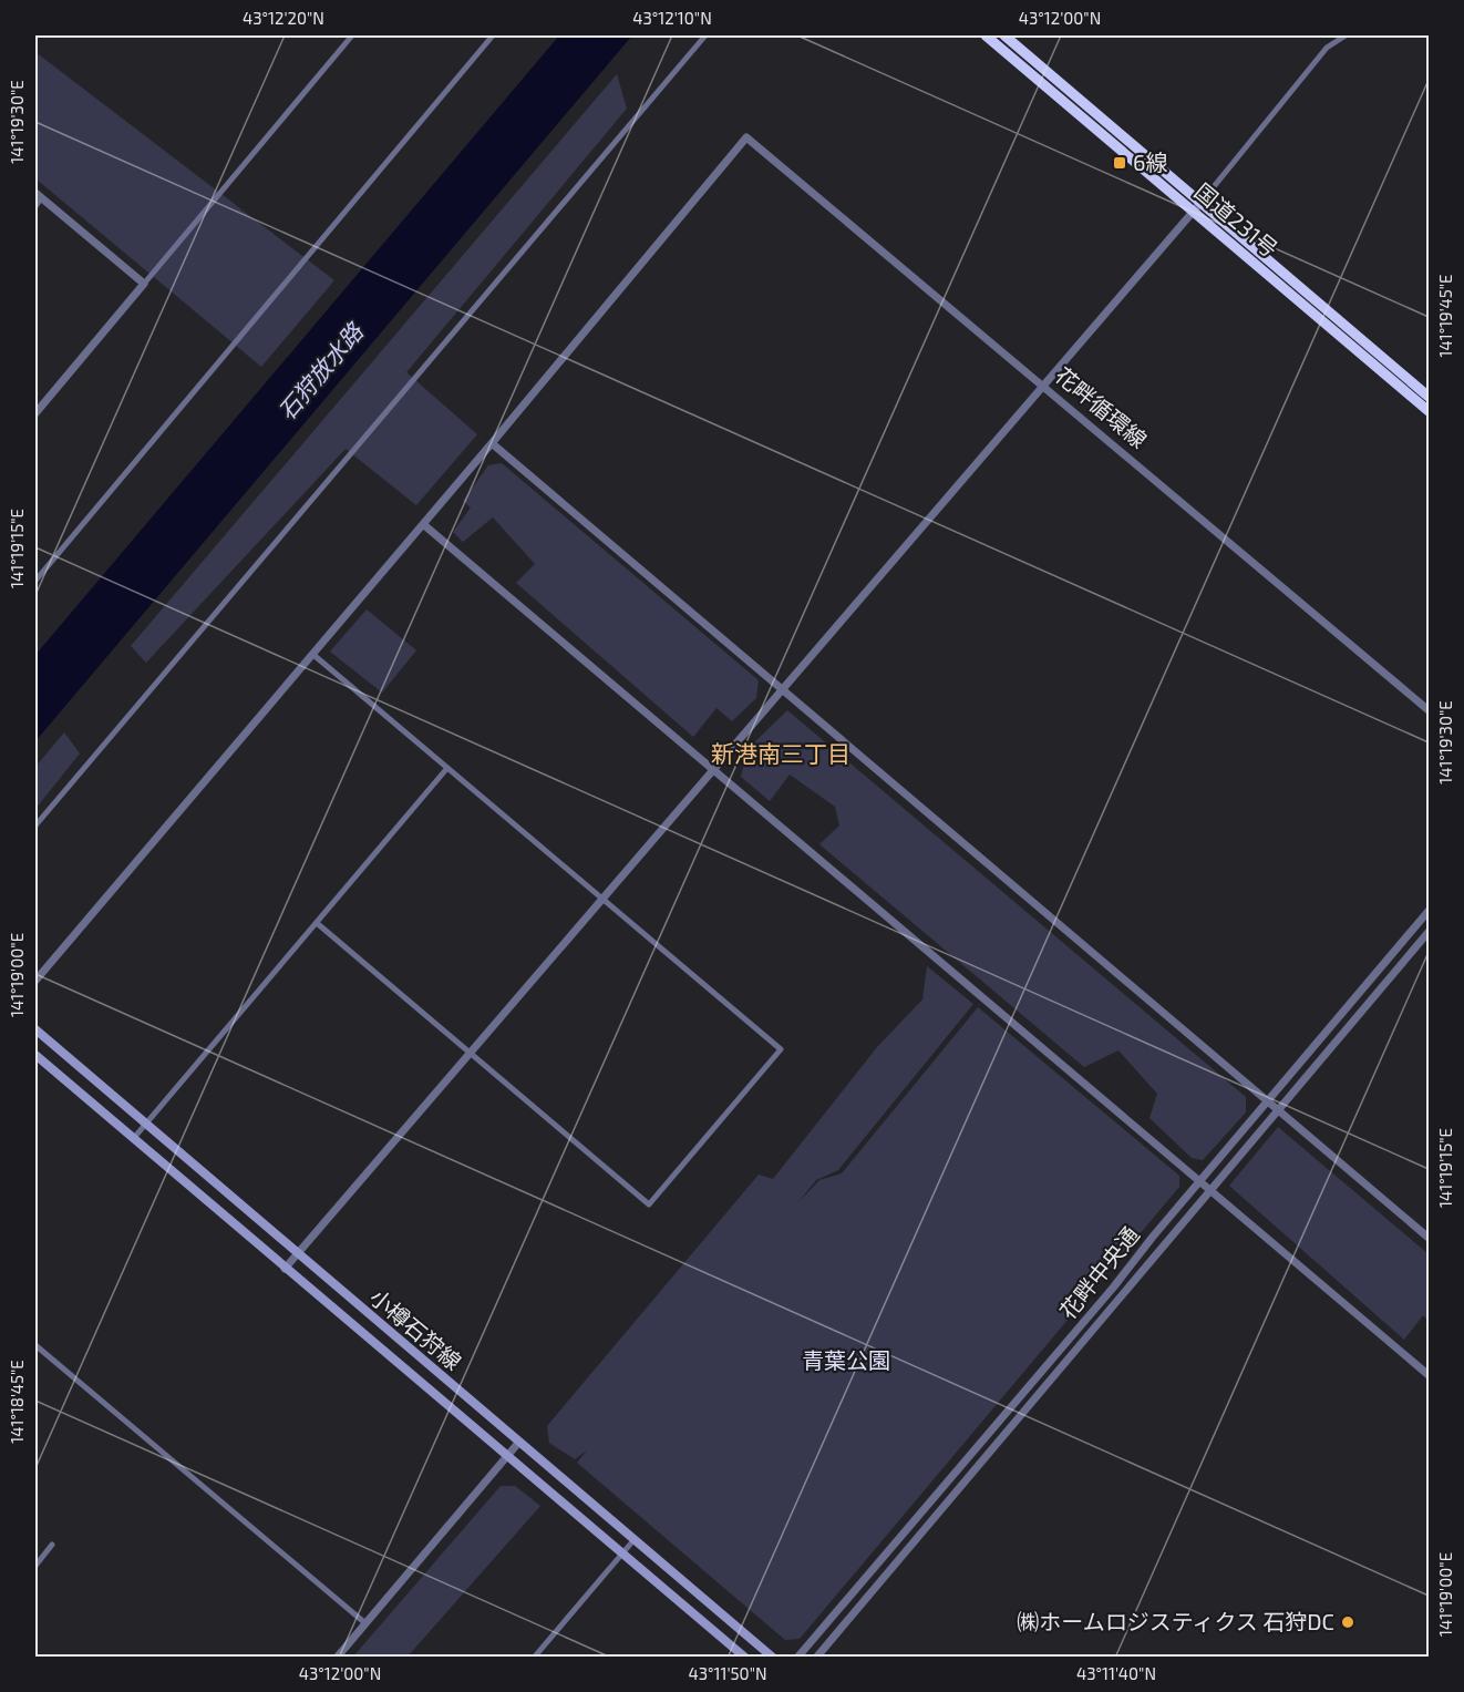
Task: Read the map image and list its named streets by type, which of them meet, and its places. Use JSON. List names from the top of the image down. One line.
{"streets":{"highway":["国道231号"],"main road":["小樽石狩線"],"street":["花畔循環線","花畔中央通"]},"districts":["新港南三丁目"],"water":["石狩放水路"],"parks":["青葉公園"],"places":{"transit":["6線"],"other":["㈱ホームロジスティクス 石狩DC"]},"coordinates":["43°12'20\"N","43°12'10\"N","43°12'00\"N","141°19'30\"E","141°19'45\"E","141°19'15\"E","141°19'00\"E","141°18'45\"E","43°11'50\"N","43°11'40\"N"]}
